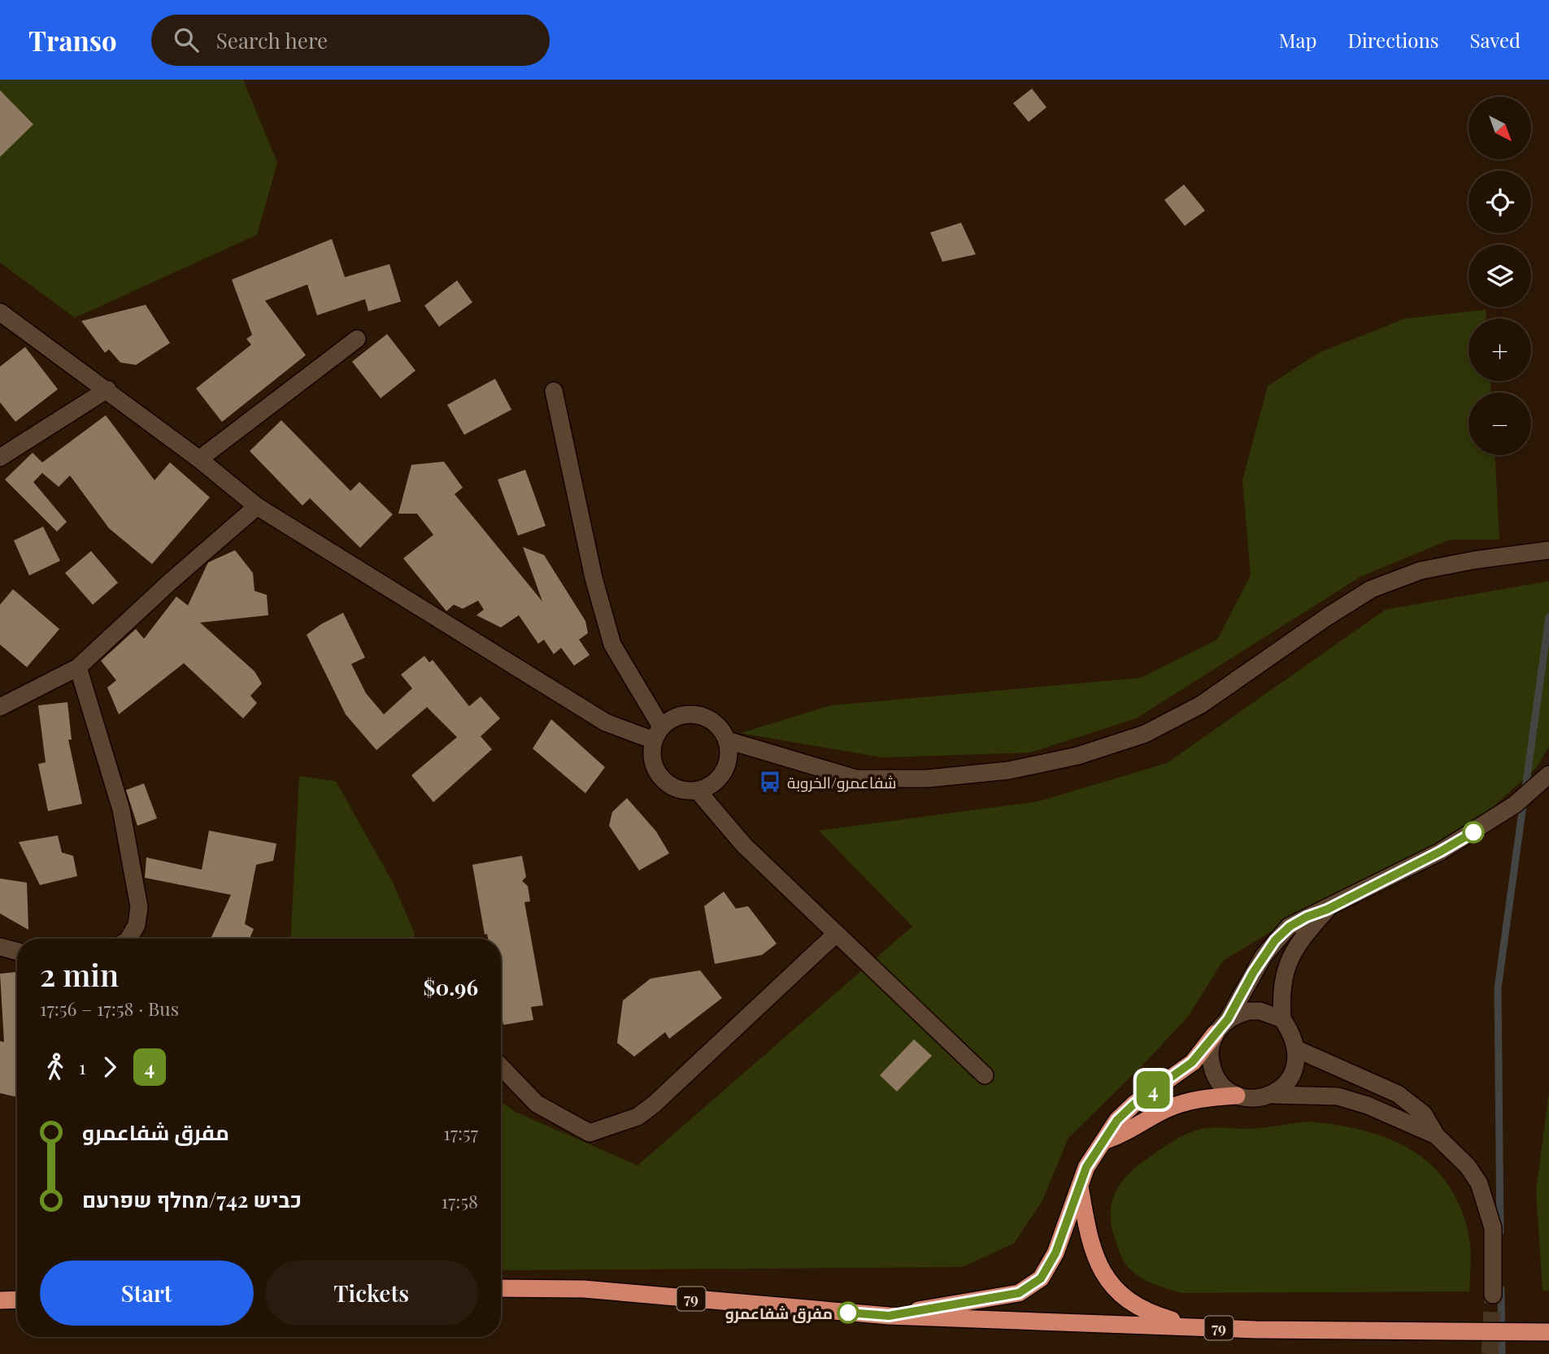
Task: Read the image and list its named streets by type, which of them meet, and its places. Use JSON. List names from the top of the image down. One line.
{"streets":{"highway":["79"]},"places":{"bus stop":["شفاعمرو/الخروبة"],"other":["مفرق شفاعمرو"]},"lines":["bus line 4"],"north":"bottom right","page":{"header":"Transo","search":"Search here","nav":["Map","Directions","Saved"],"on_map":"4","map_buttons":["+","−"],"heading":["2 min","17:56 – 17:58 · Bus","$0.96"],"legs":["1","4"],"list":[{"name":"مفرق شفاعمرو","value":"17:57"},{"name":"כביש 742/מחלף שפרעם","value":"17:58"}],"buttons":["Start","Tickets"]}}
